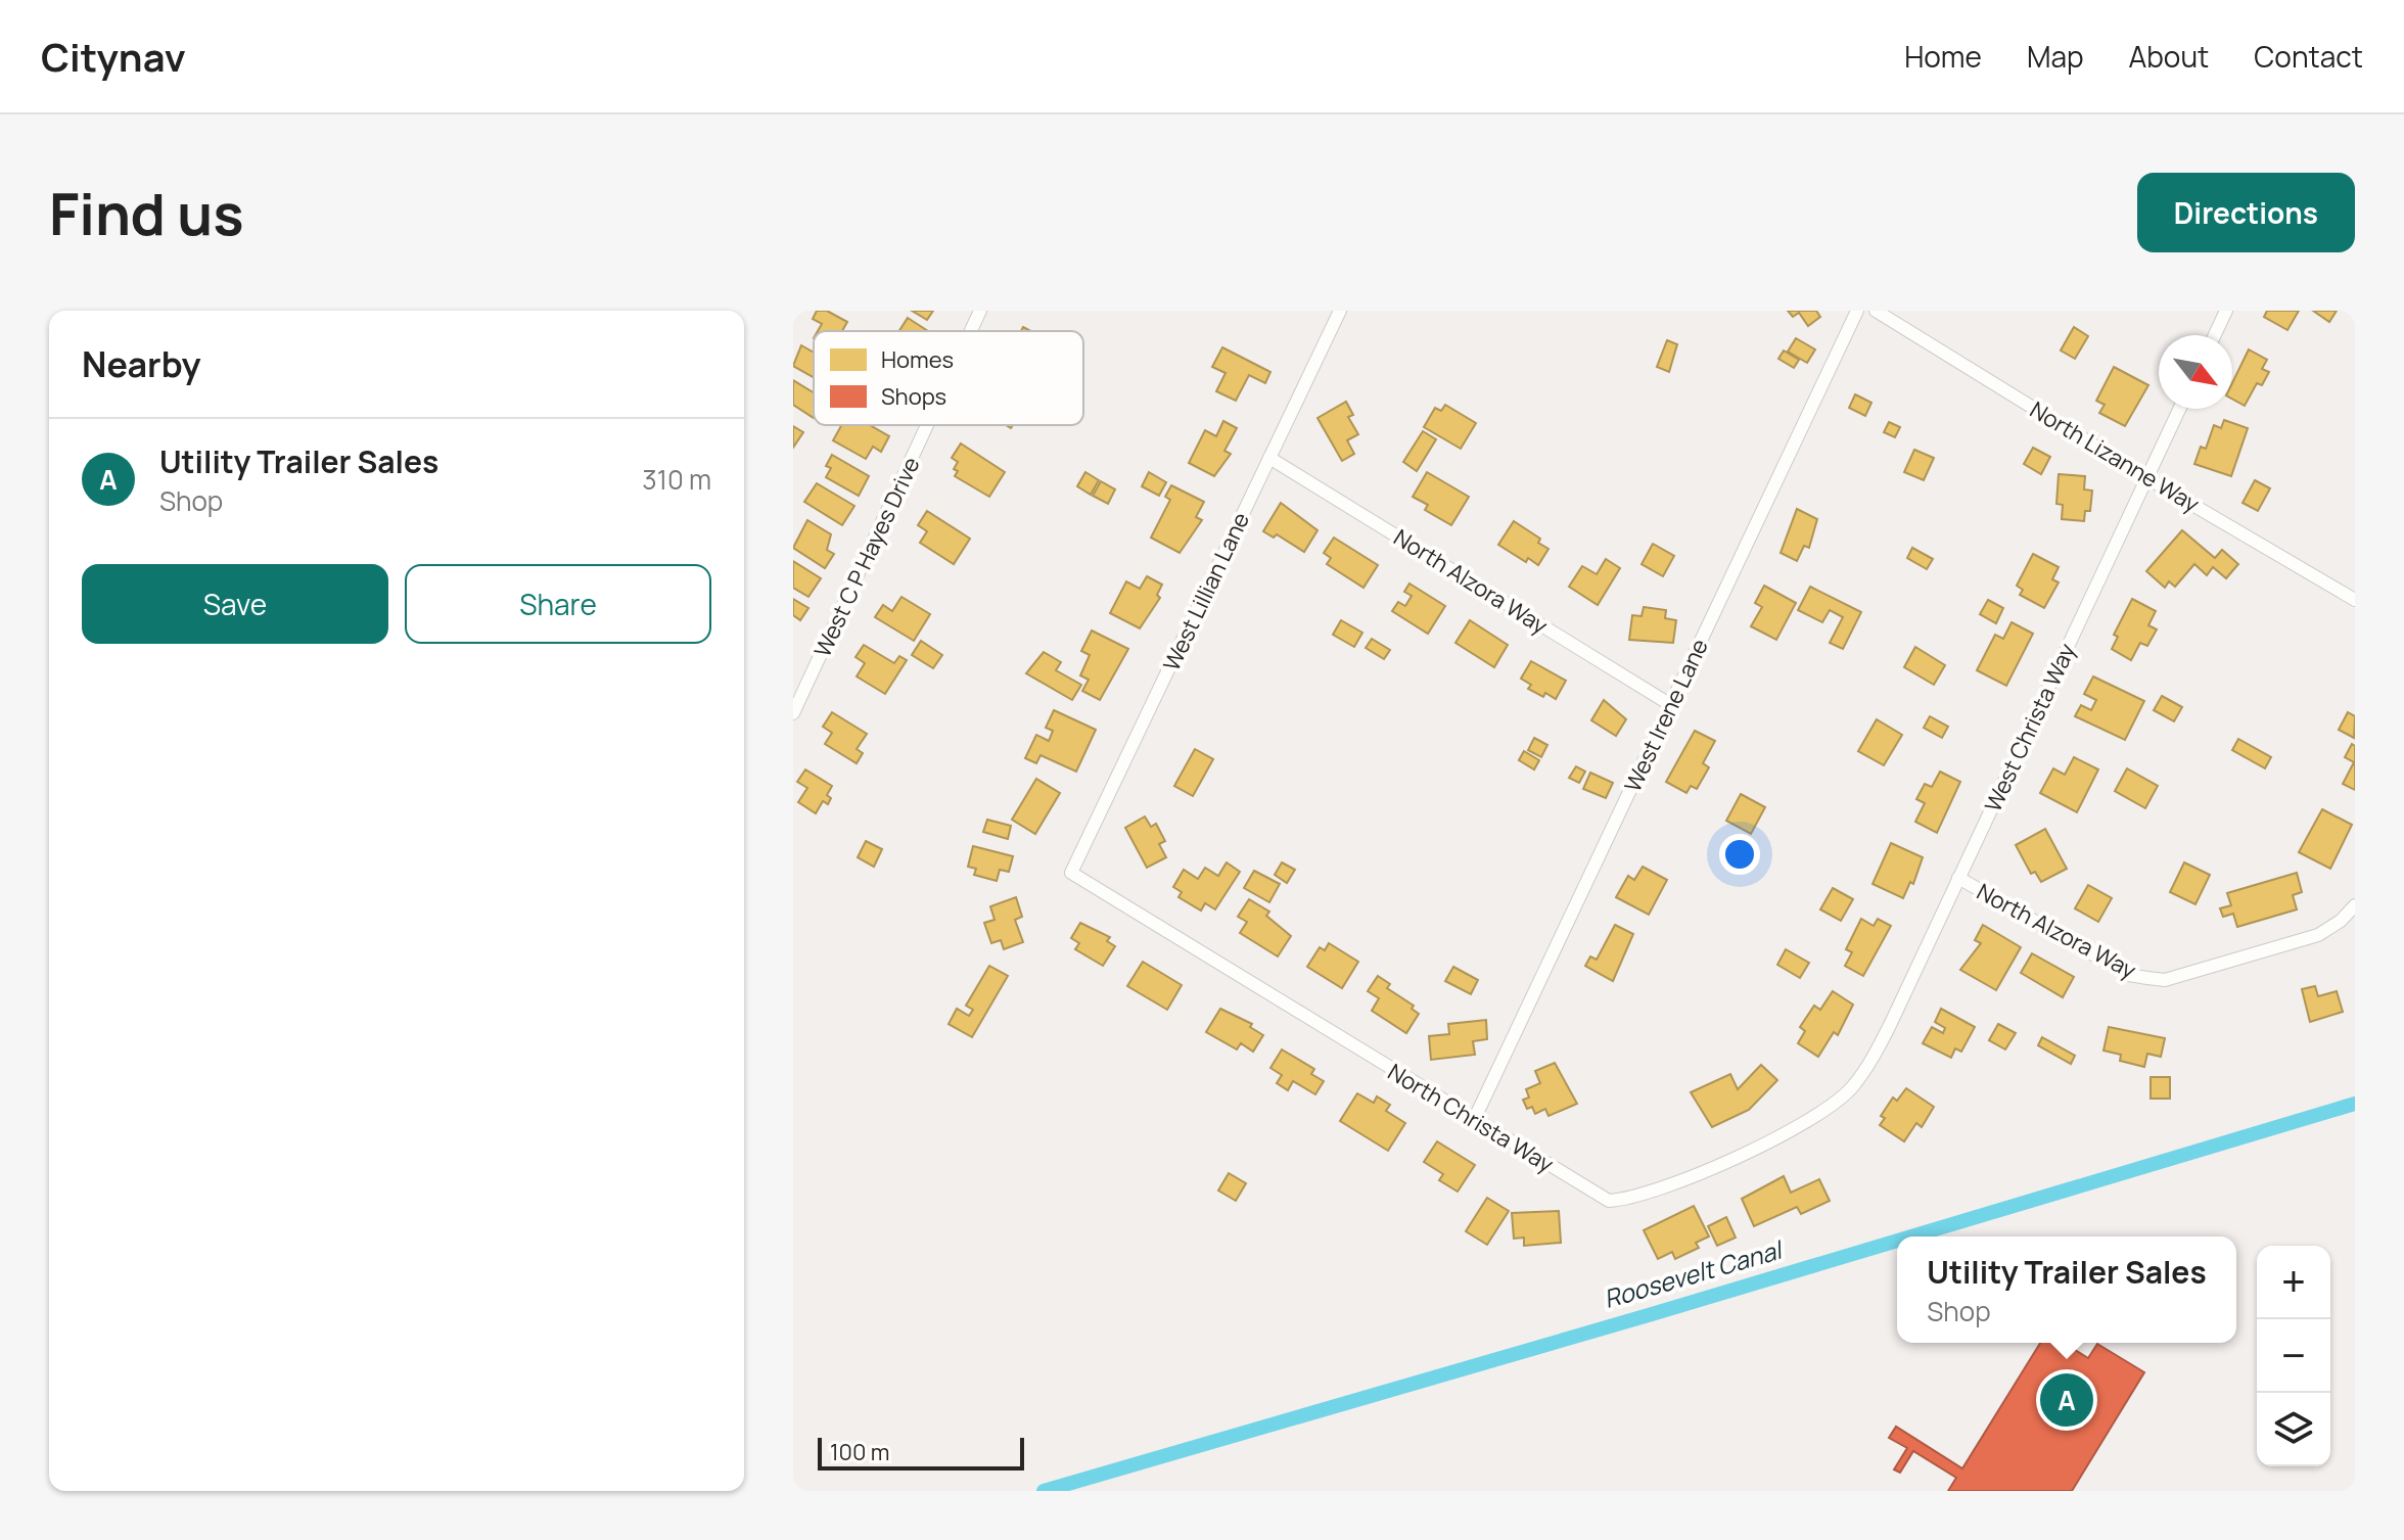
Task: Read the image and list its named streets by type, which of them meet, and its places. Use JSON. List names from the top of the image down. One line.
{"streets":{"street":["North Lizanne Way","West C P Hayes Drive","North Alzora Way","West Lillian Lane","West Irene Lane","West Christa Way","North Christa Way"]},"crossings":[["North Lizanne Way","West Christa Way"],["North Alzora Way","West Lillian Lane"],["North Alzora Way","West Irene Lane"],["North Alzora Way","West Christa Way"],["West Lillian Lane","North Christa Way"],["West Irene Lane","North Christa Way"],["West Christa Way","North Christa Way"]],"water":["Roosevelt Canal"],"legend":["Homes","Shops"],"scale_bar":"100 m","north":"bottom right","page":{"header":"Citynav","nav":["Home","Map","About","Contact"],"buttons":["Directions",["Save","Share"]],"title":"Find us","heading":"Nearby","list":[{"mark":"A","name":"Utility Trailer Sales","note":"Shop","value":"310 m"}],"popup":["Utility Trailer Sales","Shop"],"map_buttons":["+","−"],"pins":"A","scale":"100 m"}}
